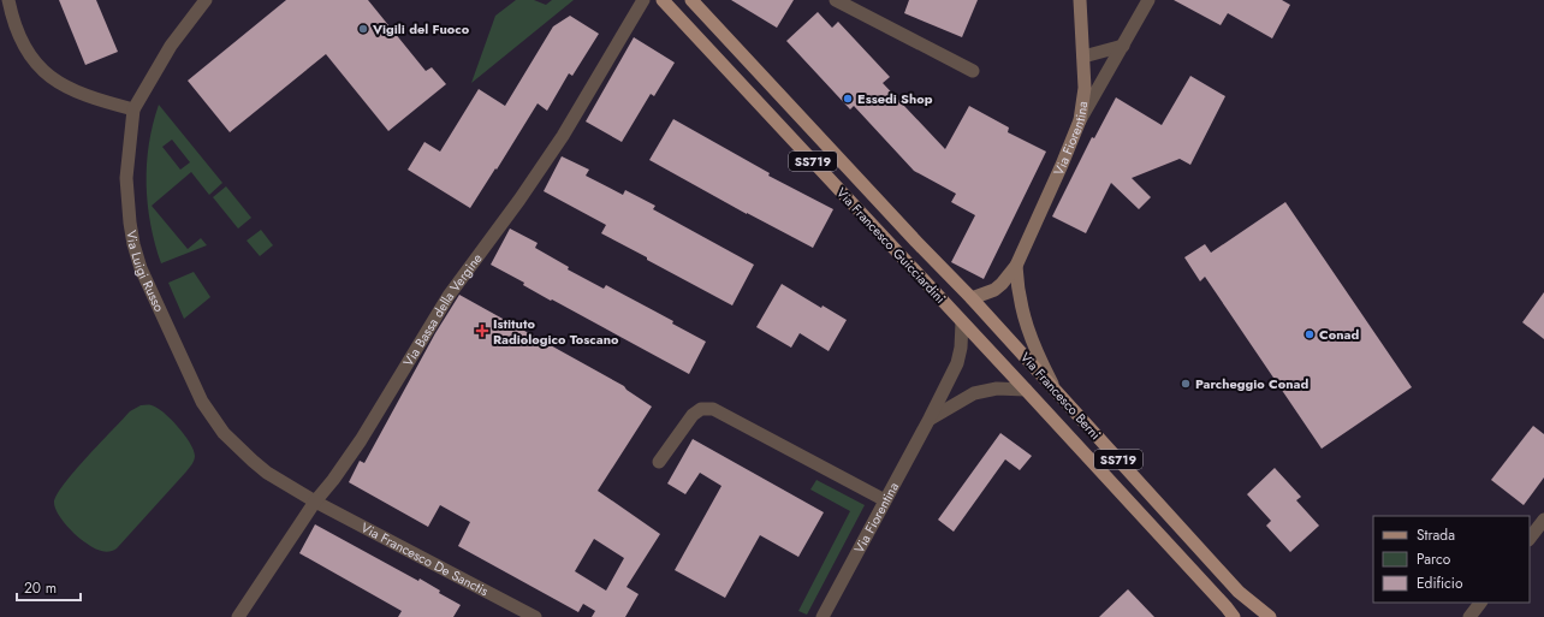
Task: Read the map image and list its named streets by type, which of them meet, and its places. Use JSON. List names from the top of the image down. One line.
{"streets":{"main road":["Via Fiorentina","SS719","Via Francesco Guicciardini","Via Francesco Berni"],"street":["Via Luigi Russo","Via Bassa della Vergine","Via Francesco De Sanctis"]},"crossings":[["Via Fiorentina","Via Francesco Guicciardini"],["Via Fiorentina","Via Francesco Berni"],["Via Francesco Guicciardini","Via Francesco Berni"],["Via Luigi Russo","Via Bassa della Vergine"],["Via Luigi Russo","Via Francesco De Sanctis"],["Via Bassa della Vergine","Via Francesco De Sanctis"]],"places":{"other":["Vigili del Fuoco","Essedi Shop","Conad","Parcheggio Conad"],"health":["Istituto Radiologico Toscano"]},"legend":["Strada","Parco","Edificio"],"scale_bar":"20 m"}
